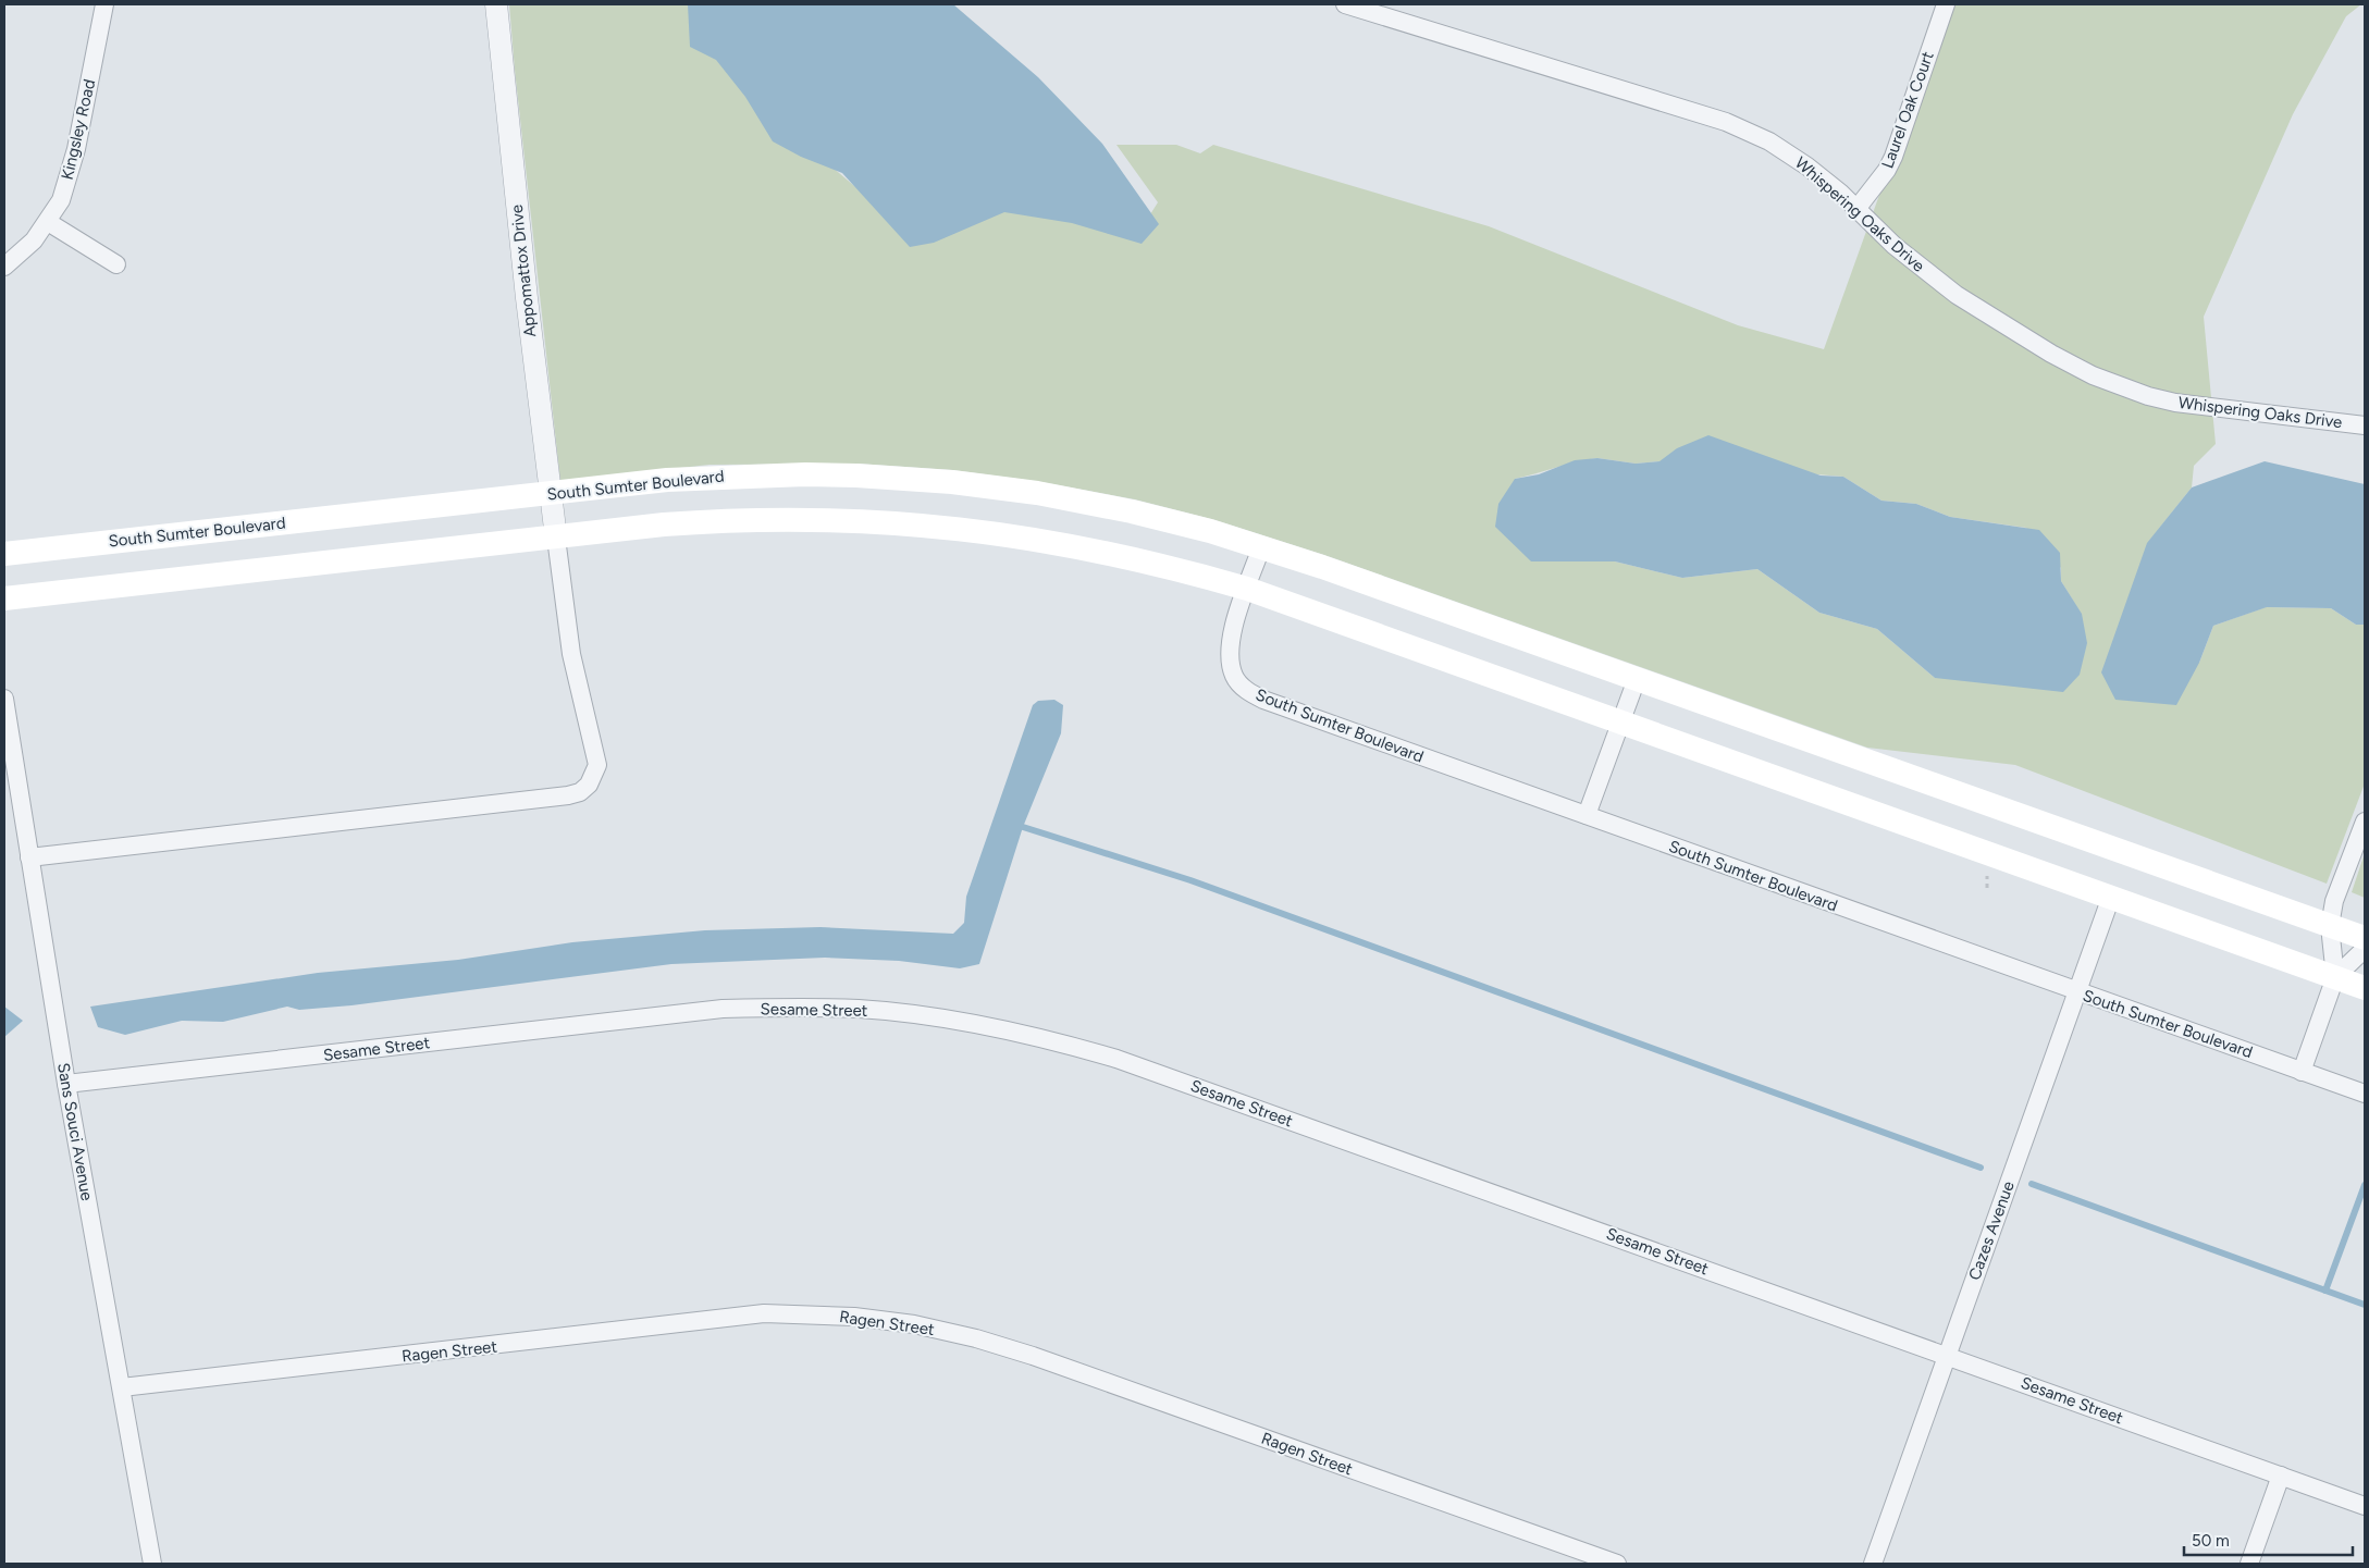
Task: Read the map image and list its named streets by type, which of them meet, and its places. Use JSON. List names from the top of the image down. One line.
{"streets":{"main road":["South Sumter Boulevard"],"street":["Laurel Oak Court","Kingsley Road","Whispering Oaks Drive","Appomattox Drive","Sesame Street","Sans Souci Avenue","Cazes Avenue","Ragen Street"]},"crossings":[["Laurel Oak Court","Whispering Oaks Drive"],["Appomattox Drive","South Sumter Boulevard"],["South Sumter Boulevard","Cazes Avenue"],["Sesame Street","Sans Souci Avenue"],["Sesame Street","Cazes Avenue"],["Sans Souci Avenue","Ragen Street"]],"scale_bar":"50 m"}
